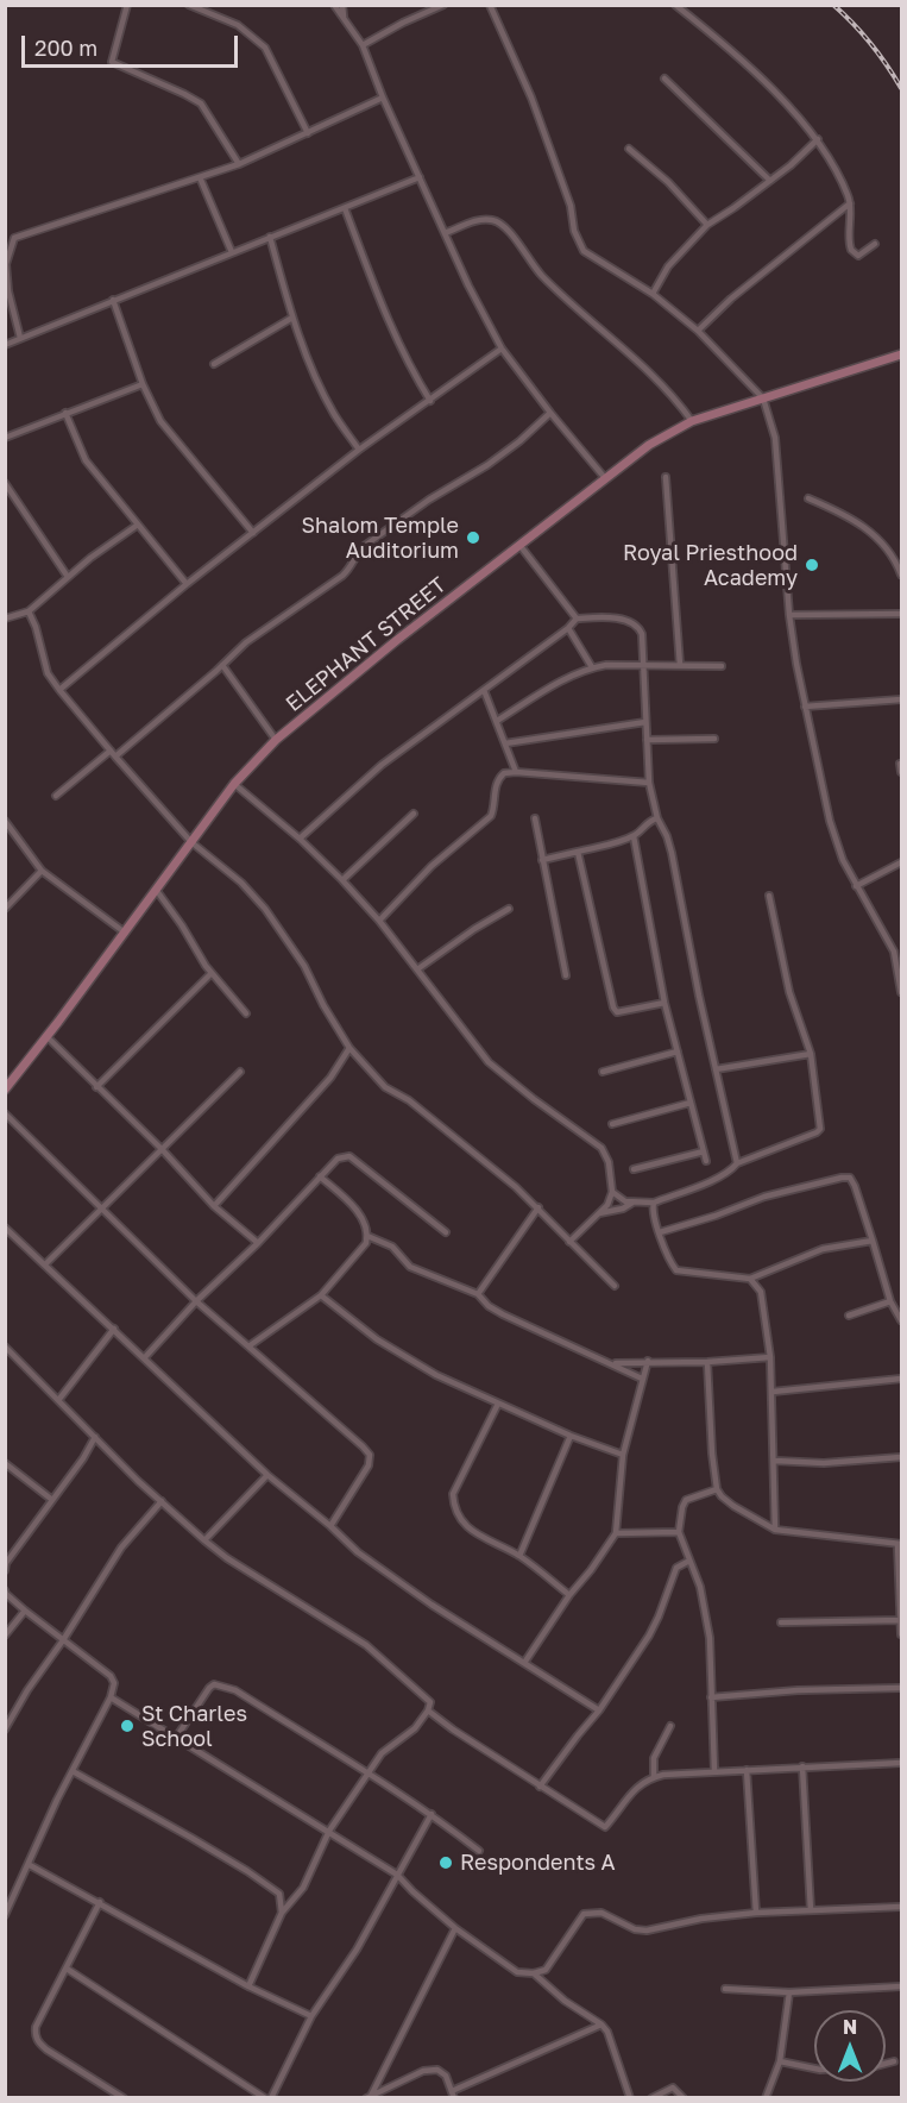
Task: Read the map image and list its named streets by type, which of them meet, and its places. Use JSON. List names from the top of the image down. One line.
{"streets":{"main road":["ELEPHANT STREET"]},"places":["Shalom Temple Auditorium","Royal Priesthood Academy","St Charles School","Respondents A"],"scale_bar":"200 m","north":"top"}
